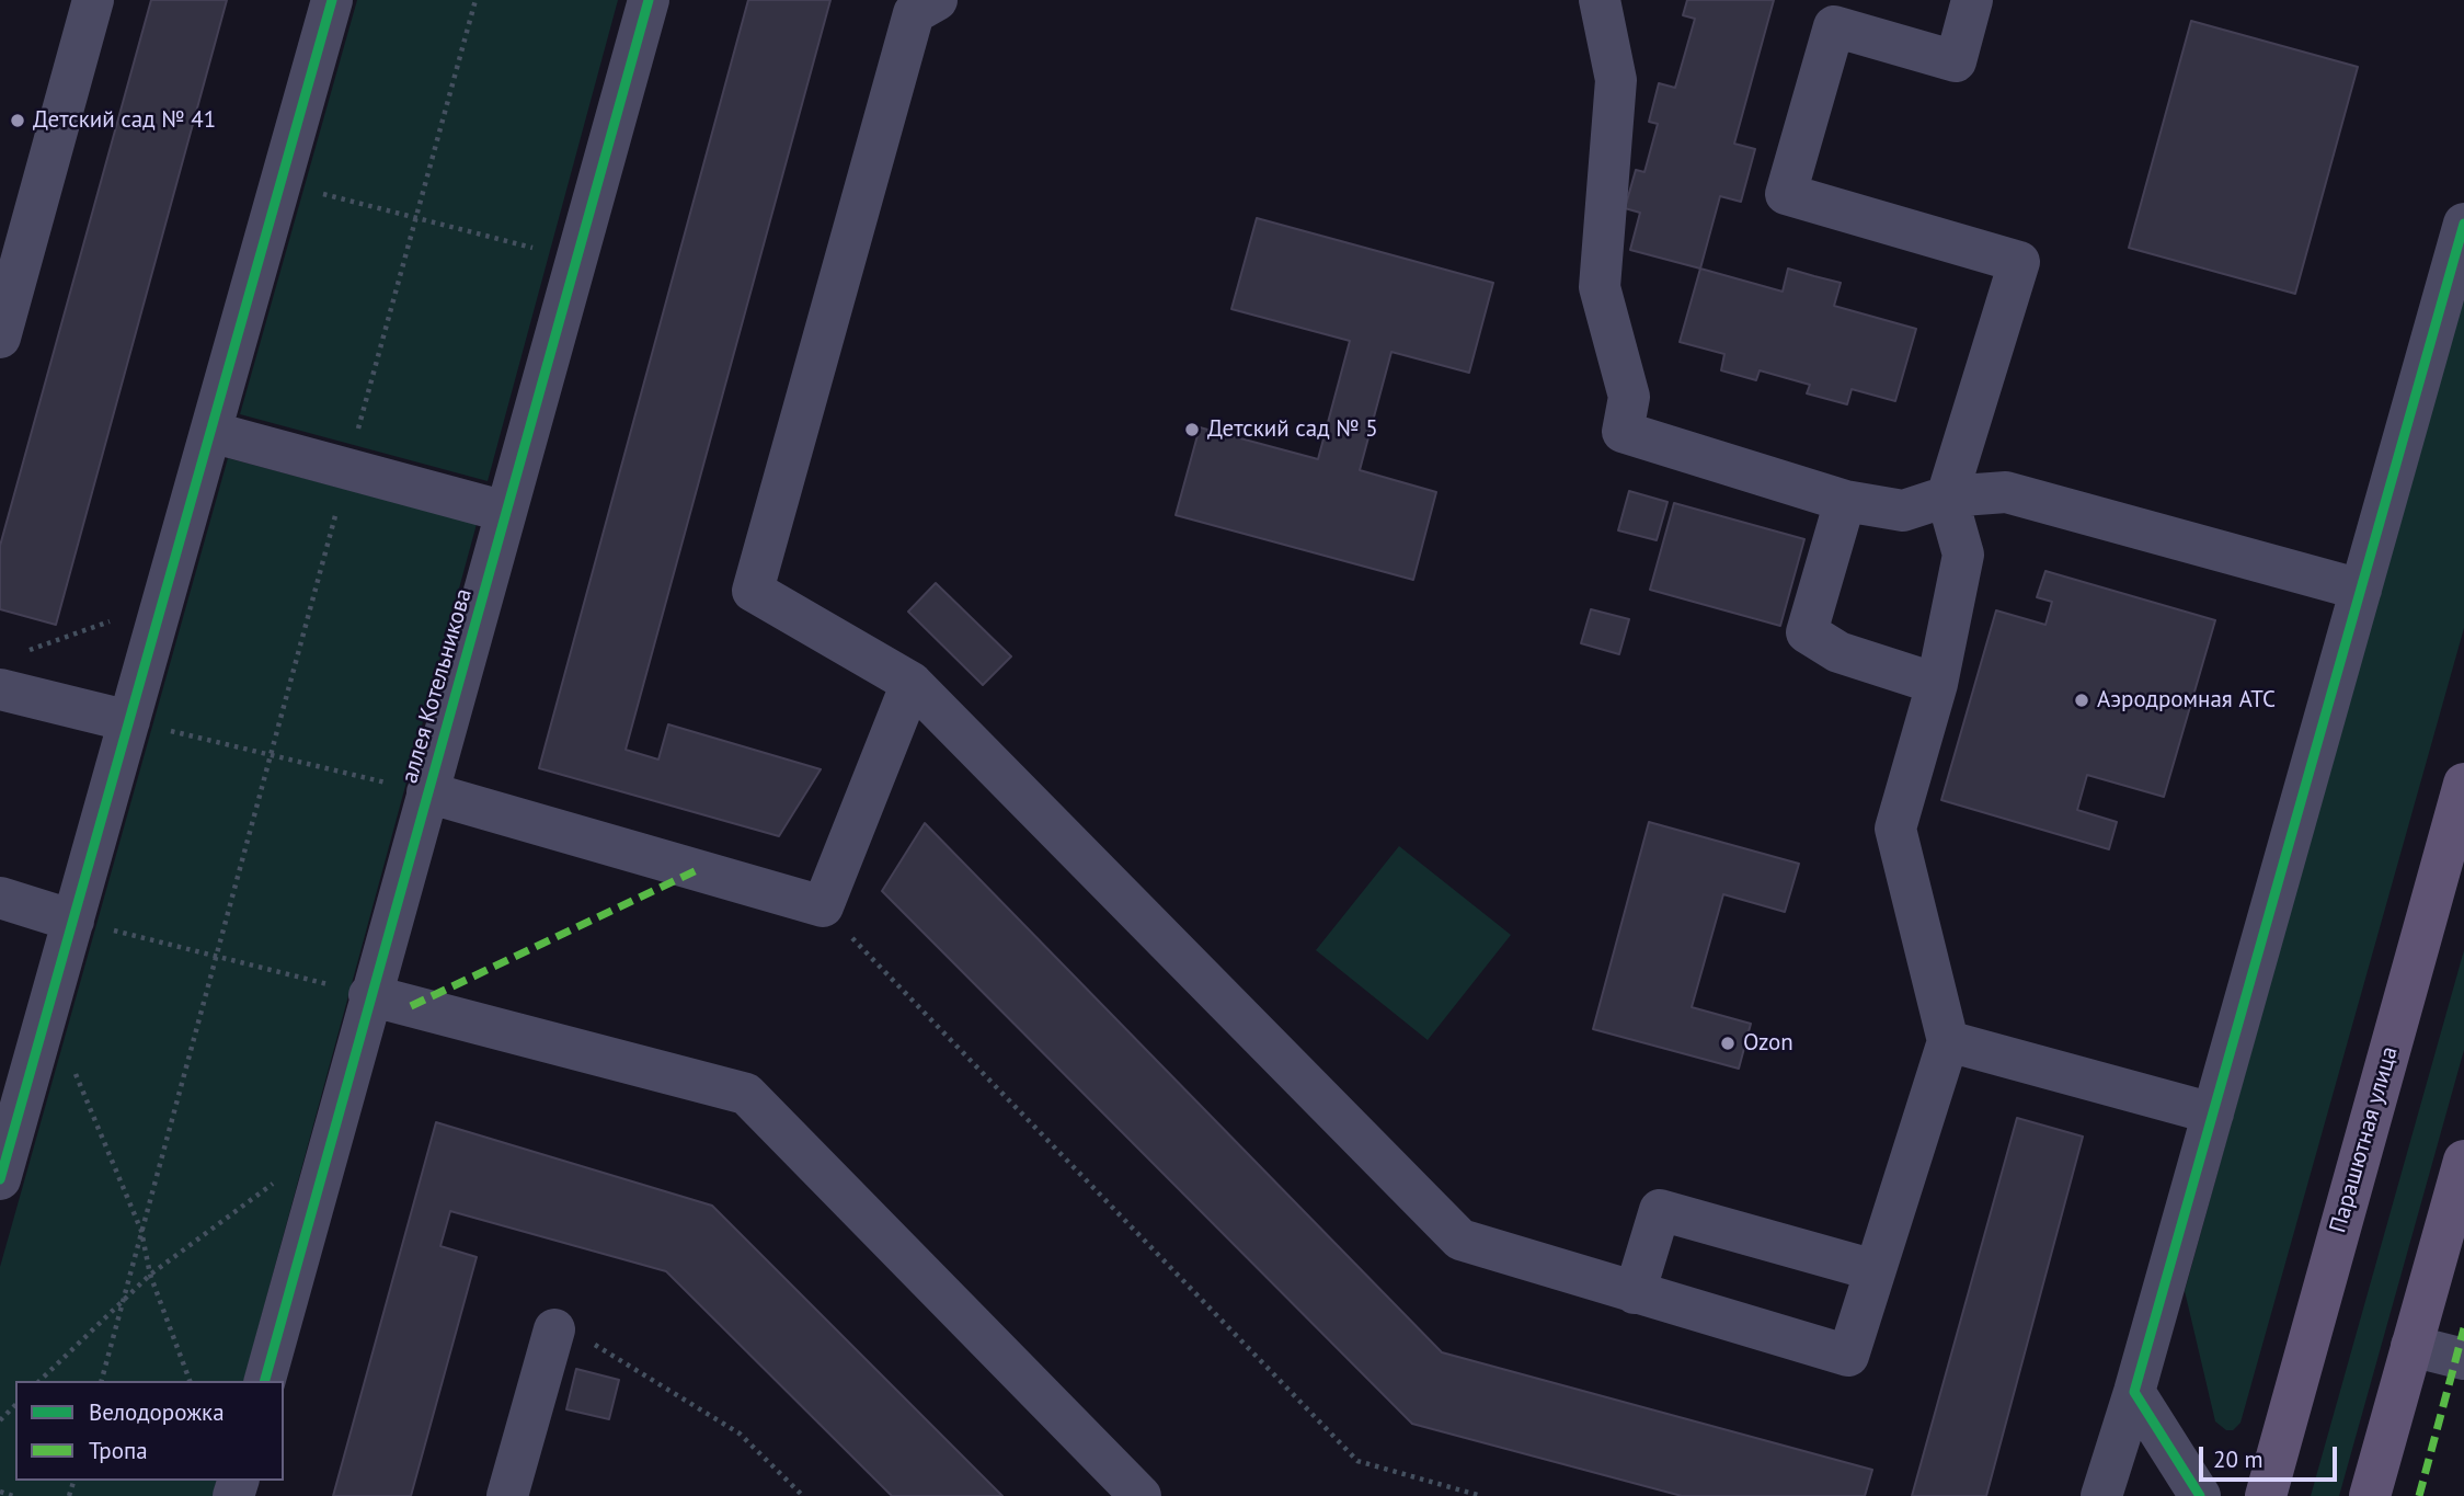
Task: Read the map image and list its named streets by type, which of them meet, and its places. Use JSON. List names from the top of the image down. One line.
{"streets":{"main road":["Парашютная улица"],"street":["аллея Котельникова"]},"places":["Детский сад № 41","Детский сад № 5","Аэродромная АТС","Ozon"],"legend":["Велодорожка","Тропа"],"scale_bar":"20 m"}
